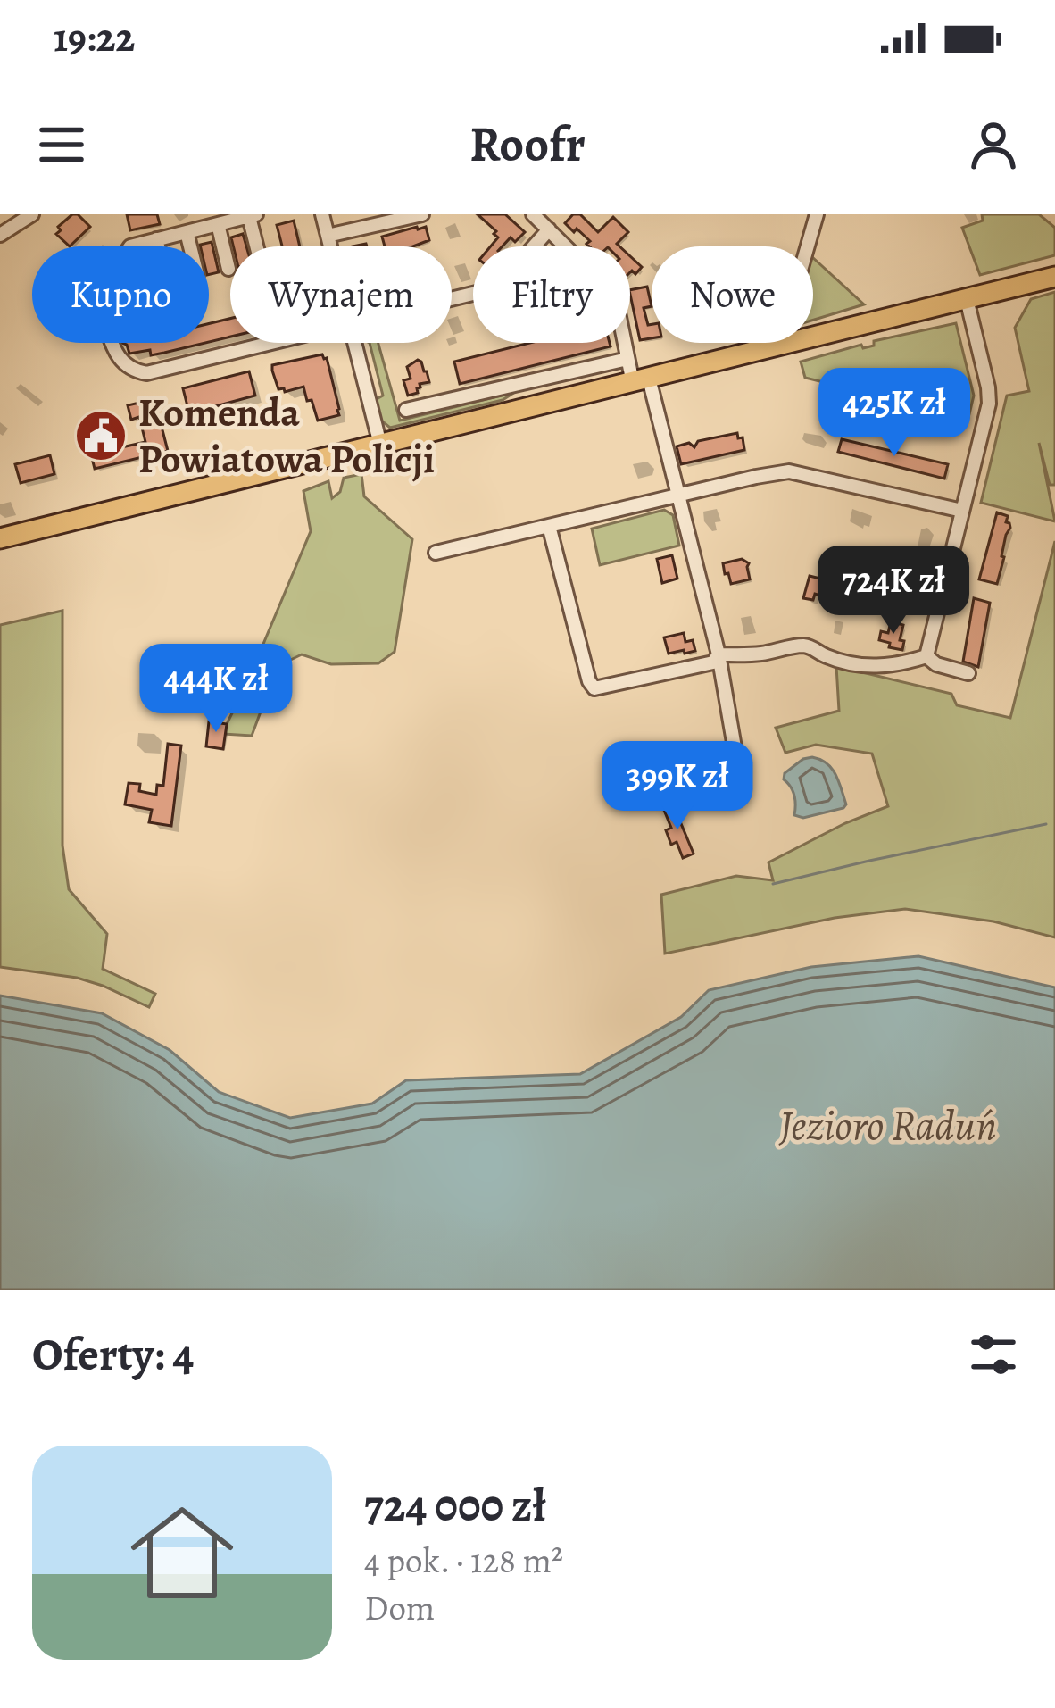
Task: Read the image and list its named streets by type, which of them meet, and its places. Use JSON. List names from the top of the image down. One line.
{"water":["Jezioro Raduń"],"places":{"public building":["Komenda Powiatowa Policji"]},"page":{"status":"19:22","header":"Roofr","chip":["Kupno","Wynajem","Filtry","Nowe"],"price":["425K zł","724K zł","444K zł","399K zł"],"heading":"Oferty: 4","list":[{"name":"724 000 zł","note":"4 pok. · 128 m² · Dom"}]}}
